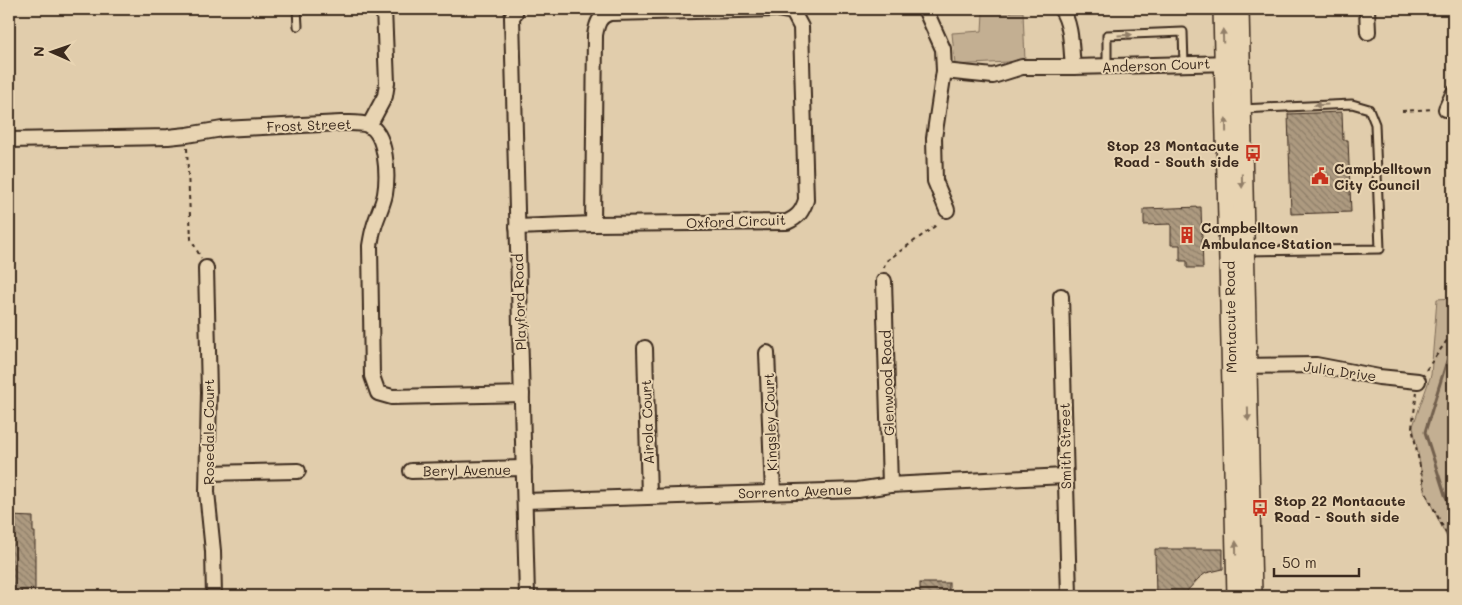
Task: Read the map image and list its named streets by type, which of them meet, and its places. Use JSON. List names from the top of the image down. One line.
{"streets":{"main road":["Montacute Road"],"street":["Anderson Court","Frost Street","Oxford Circuit","Playford Road","Julia Drive","Glenwood Road","Airola Court","Kingsley Court","Rosedale Court","Smith Street","Beryl Avenue","Sorrento Avenue"]},"crossings":[["Anderson Court","Montacute Road"],["Frost Street","Playford Road"],["Oxford Circuit","Playford Road"],["Playford Road","Beryl Avenue"],["Playford Road","Sorrento Avenue"],["Montacute Road","Julia Drive"],["Glenwood Road","Sorrento Avenue"],["Airola Court","Sorrento Avenue"],["Kingsley Court","Sorrento Avenue"],["Smith Street","Sorrento Avenue"]],"places":{"bus stop":["Stop 23 Montacute Road - South side","Stop 22 Montacute Road - South side"],"public building":["Campbelltown City Council"],"building":["Campbelltown Ambulance Station"]},"scale_bar":"50 m","north":"left"}
